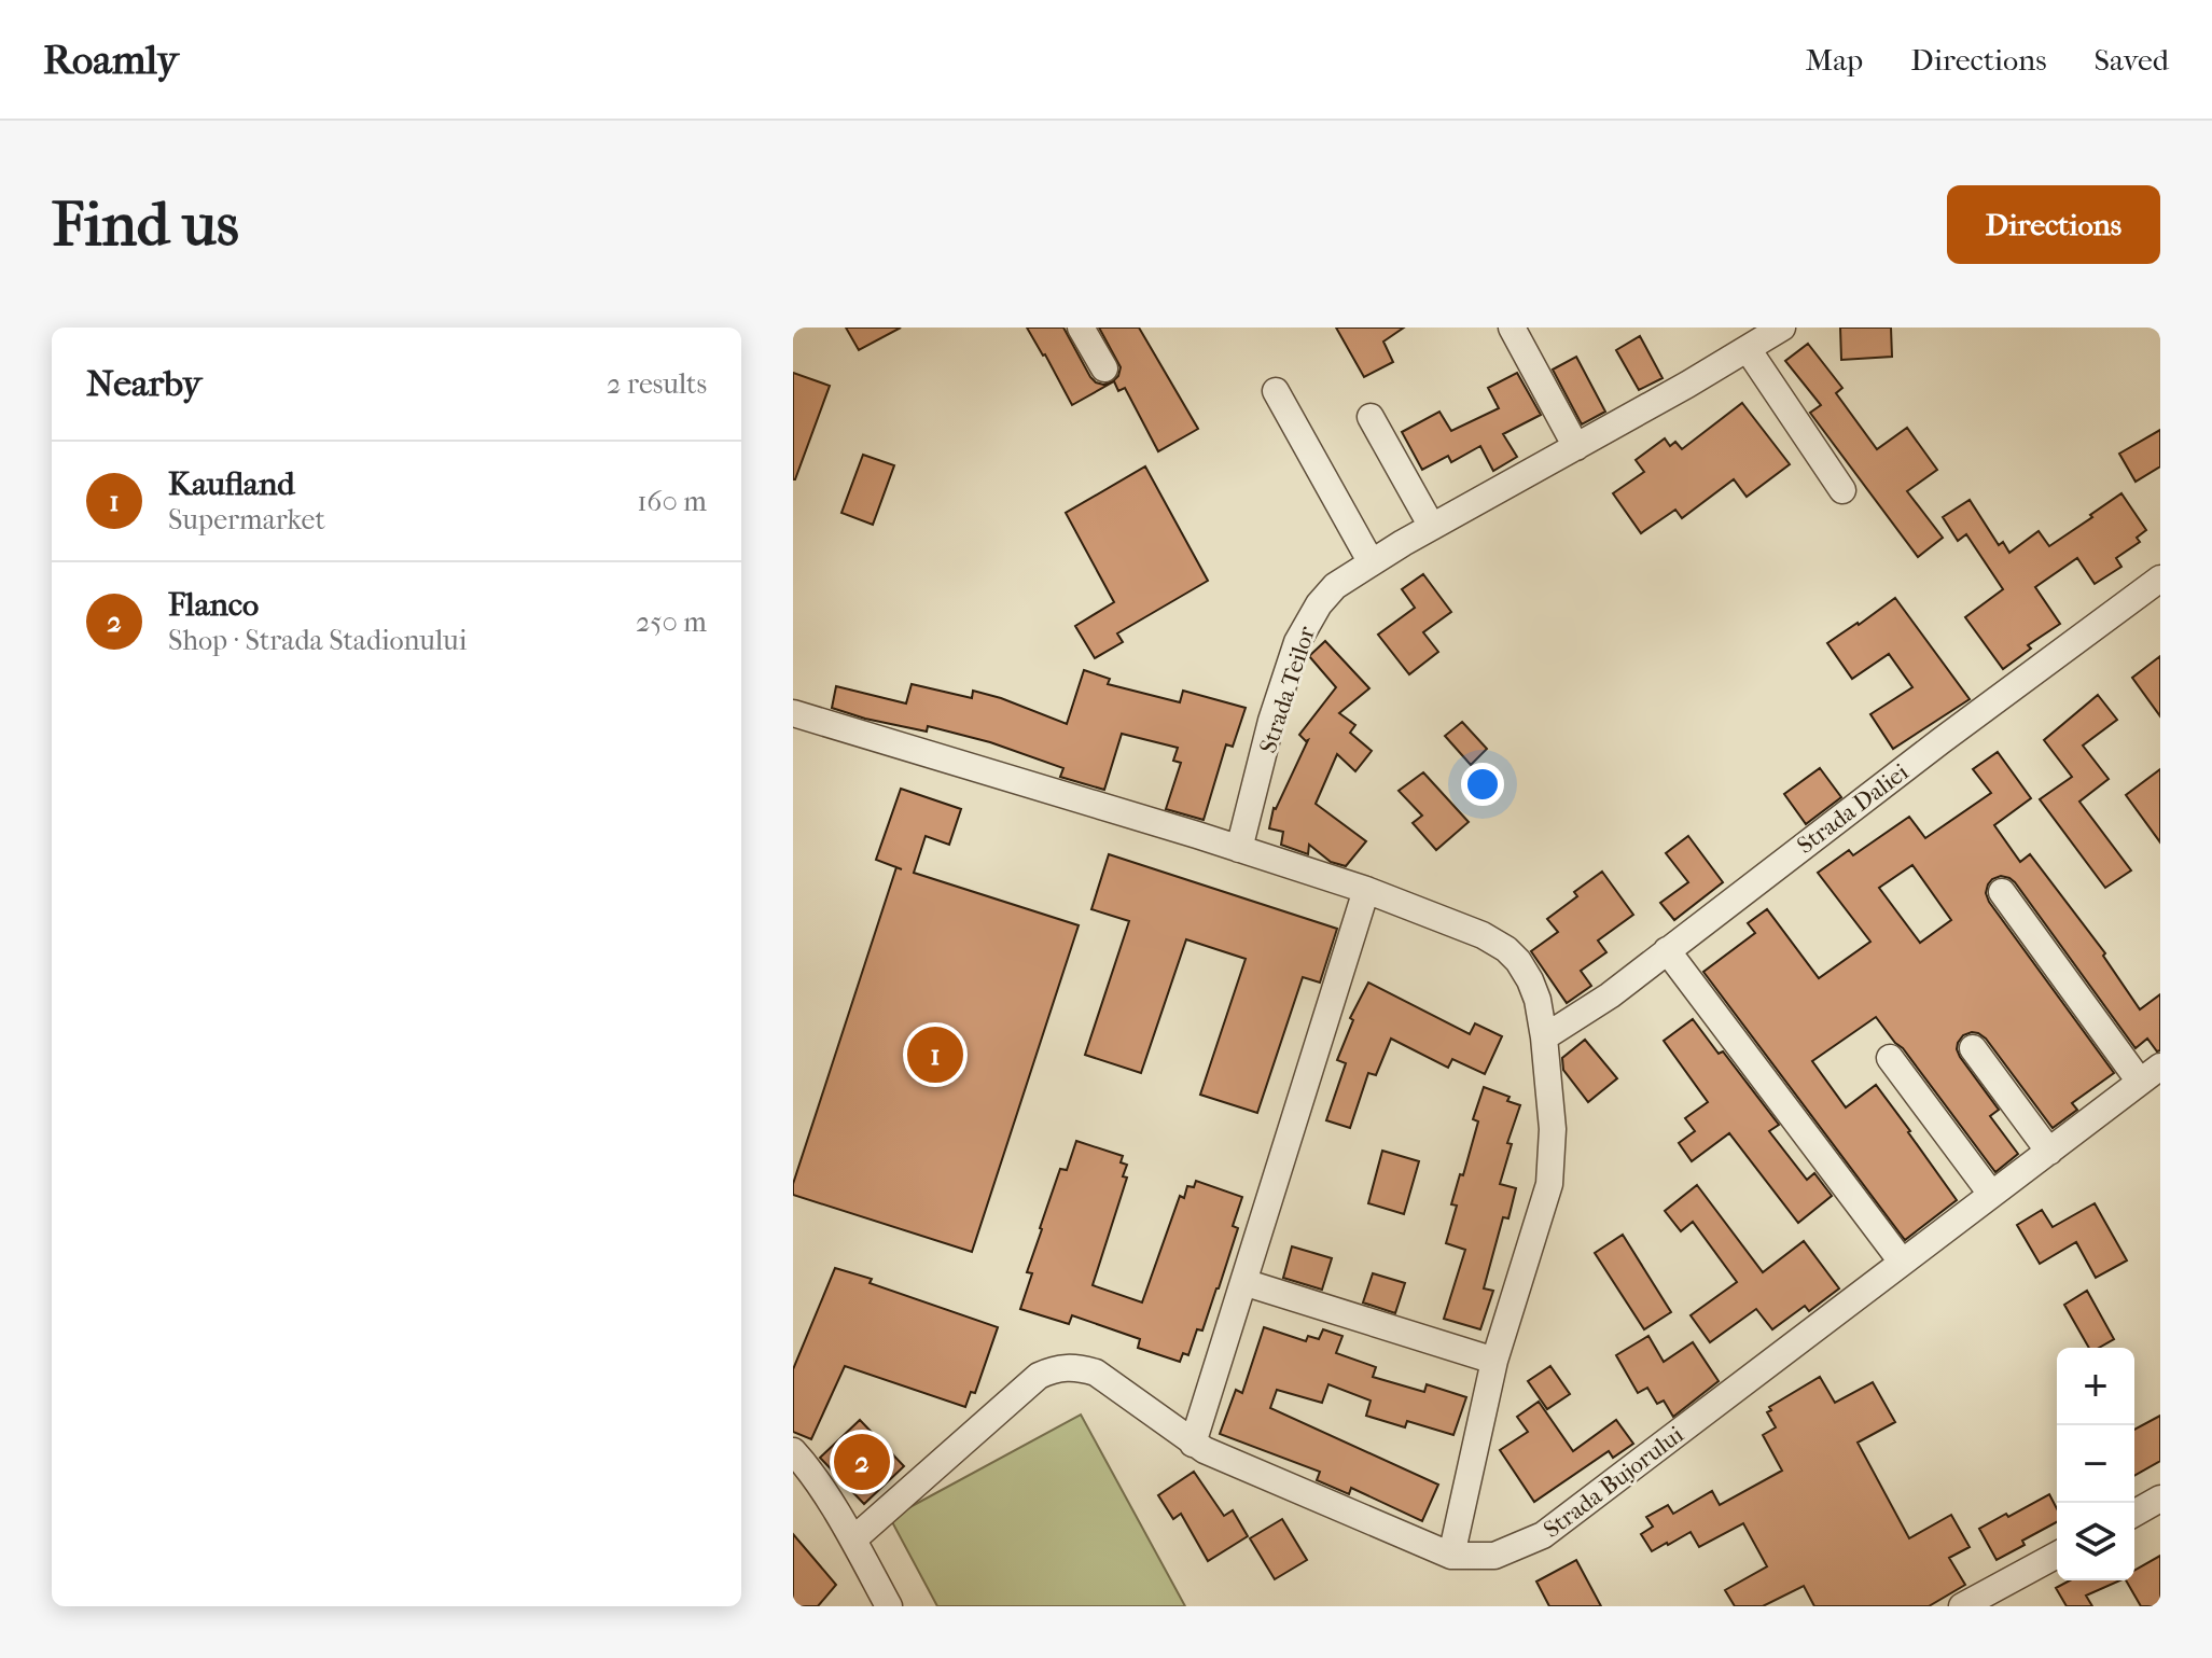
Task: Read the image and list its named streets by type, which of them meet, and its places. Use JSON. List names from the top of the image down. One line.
{"streets":{"street":["Strada Teilor","Strada Daliei","Strada Bujorului"]},"page":{"header":"Roamly","nav":["Map","Directions","Saved"],"buttons":"Directions","title":"Find us","heading":["Nearby","2 results"],"list":[{"mark":"1","name":"Kaufland","note":"Supermarket","value":"160 m"},{"mark":"2","name":"Flanco","note":"Shop · Strada Stadionului","value":"250 m"}],"pins":["1","2"],"map_buttons":["+","−"]}}
